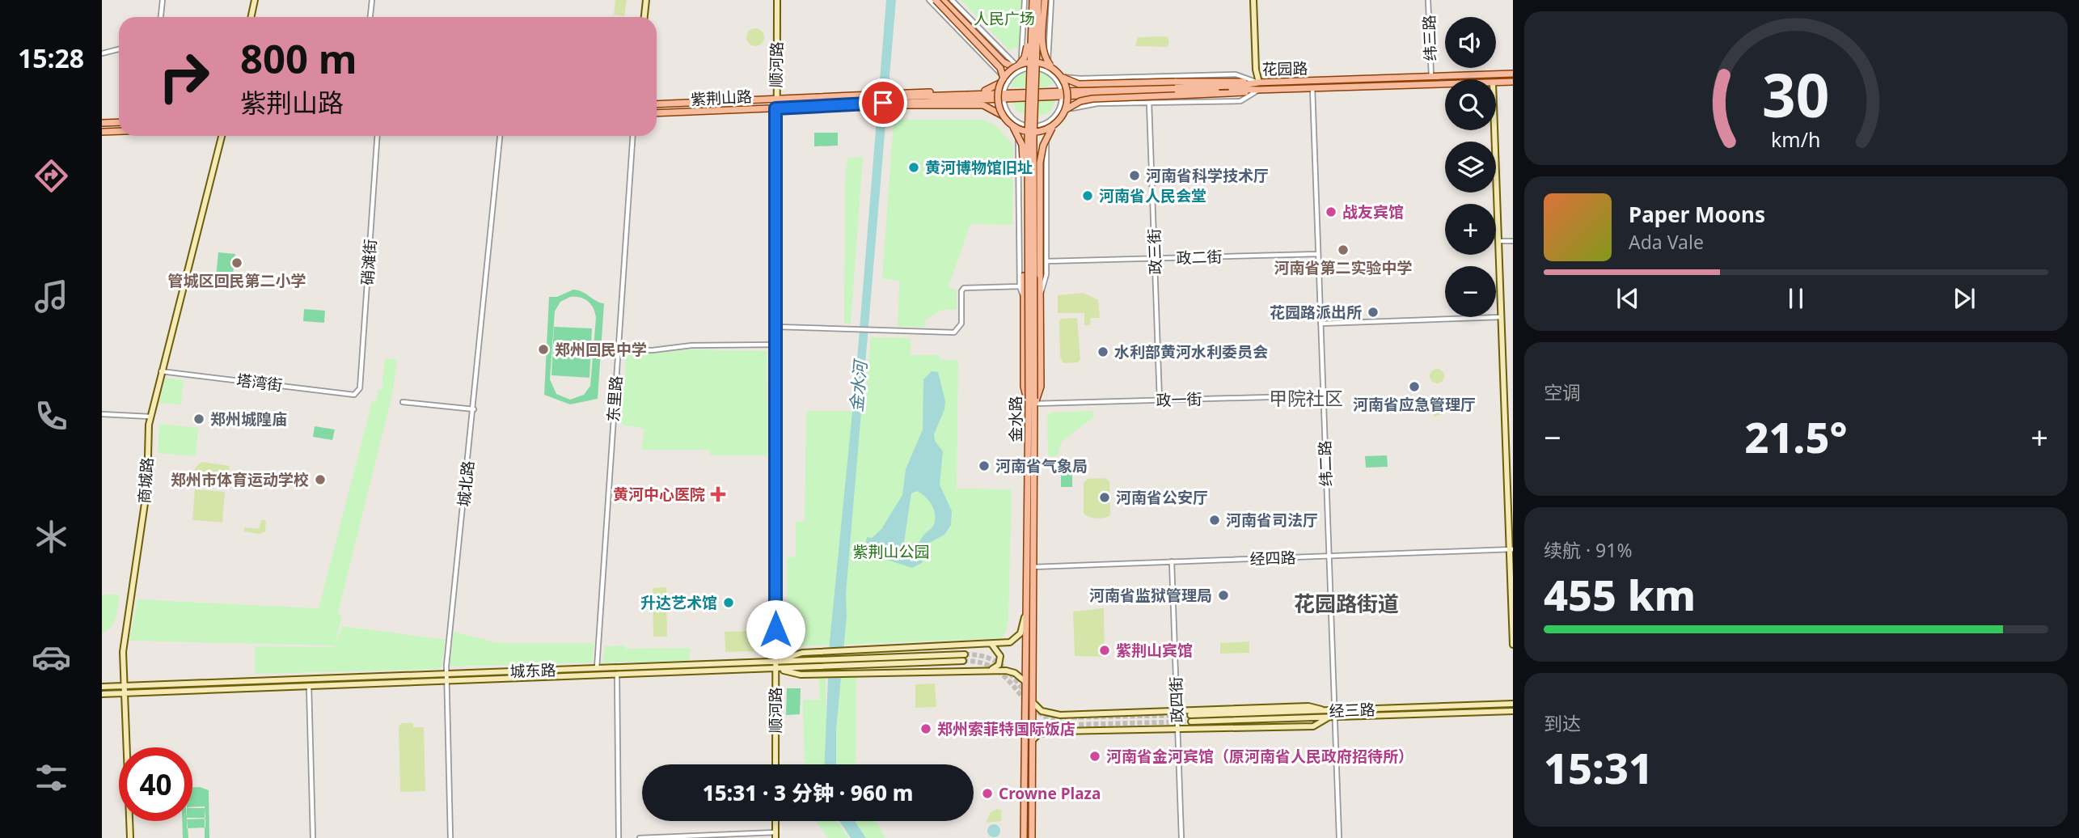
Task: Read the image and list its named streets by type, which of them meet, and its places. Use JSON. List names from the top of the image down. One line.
{"streets":{"main road":["顺河路","花园路","紫荆山路","金水路","商城路","城东路","经三路"],"street":["纬三路","政三街","政二街","硝滩街","塔湾街","东里路","政一街","纬二路","城北路","经四路","政四街"]},"crossings":[["纬三路","花园路"],["顺河路","紫荆山路"],["顺河路","城东路"],["花园路","纬二路"],["政三街","政二街"],["政三街","政一街"],["政二街","纬二路"],["硝滩街","塔湾街"],["塔湾街","商城路"],["东里路","城东路"],["政一街","金水路"],["政一街","纬二路"],["金水路","经四路"],["纬二路","经四路"],["纬二路","经三路"],["商城路","城东路"],["城北路","城东路"],["经四路","政四街"]],"districts":["甲院社区","花园路街道"],"water":["金水河"],"parks":["人民广场","紫荆山公园"],"places":{"other":["黄河博物馆旧址","河南省科学技术厅","河南省人民会堂","战友宾馆","河南省第二实验中学","管城区回民第二小学","花园路派出所","郑州回民中学","水利部黄河水利委员会","河南省应急管理厅","郑州城隍庙","河南省气象局","郑州市体育运动学校","河南省公安厅","河南省司法厅","河南省监狱管理局","升达艺术馆","紫荆山宾馆","郑州索菲特国际饭店","河南省金河宾馆（原河南省人民政府招待所）","Crowne Plaza"],"health":["黄河中心医院"]},"page":{"tabs":"15:28","map_buttons":["+","−"],"turn":["800 m","紫荆山路"],"song":["Paper Moons","Ada Vale"],"tile":["空调",["续航 · 91%","455 km"],["到达","15:31"]],"heat":["−","21.5°","+"],"limit":"40","trip":"15:31 · 3 分钟 · 960 m","gauge":["30","km/h"]}}
